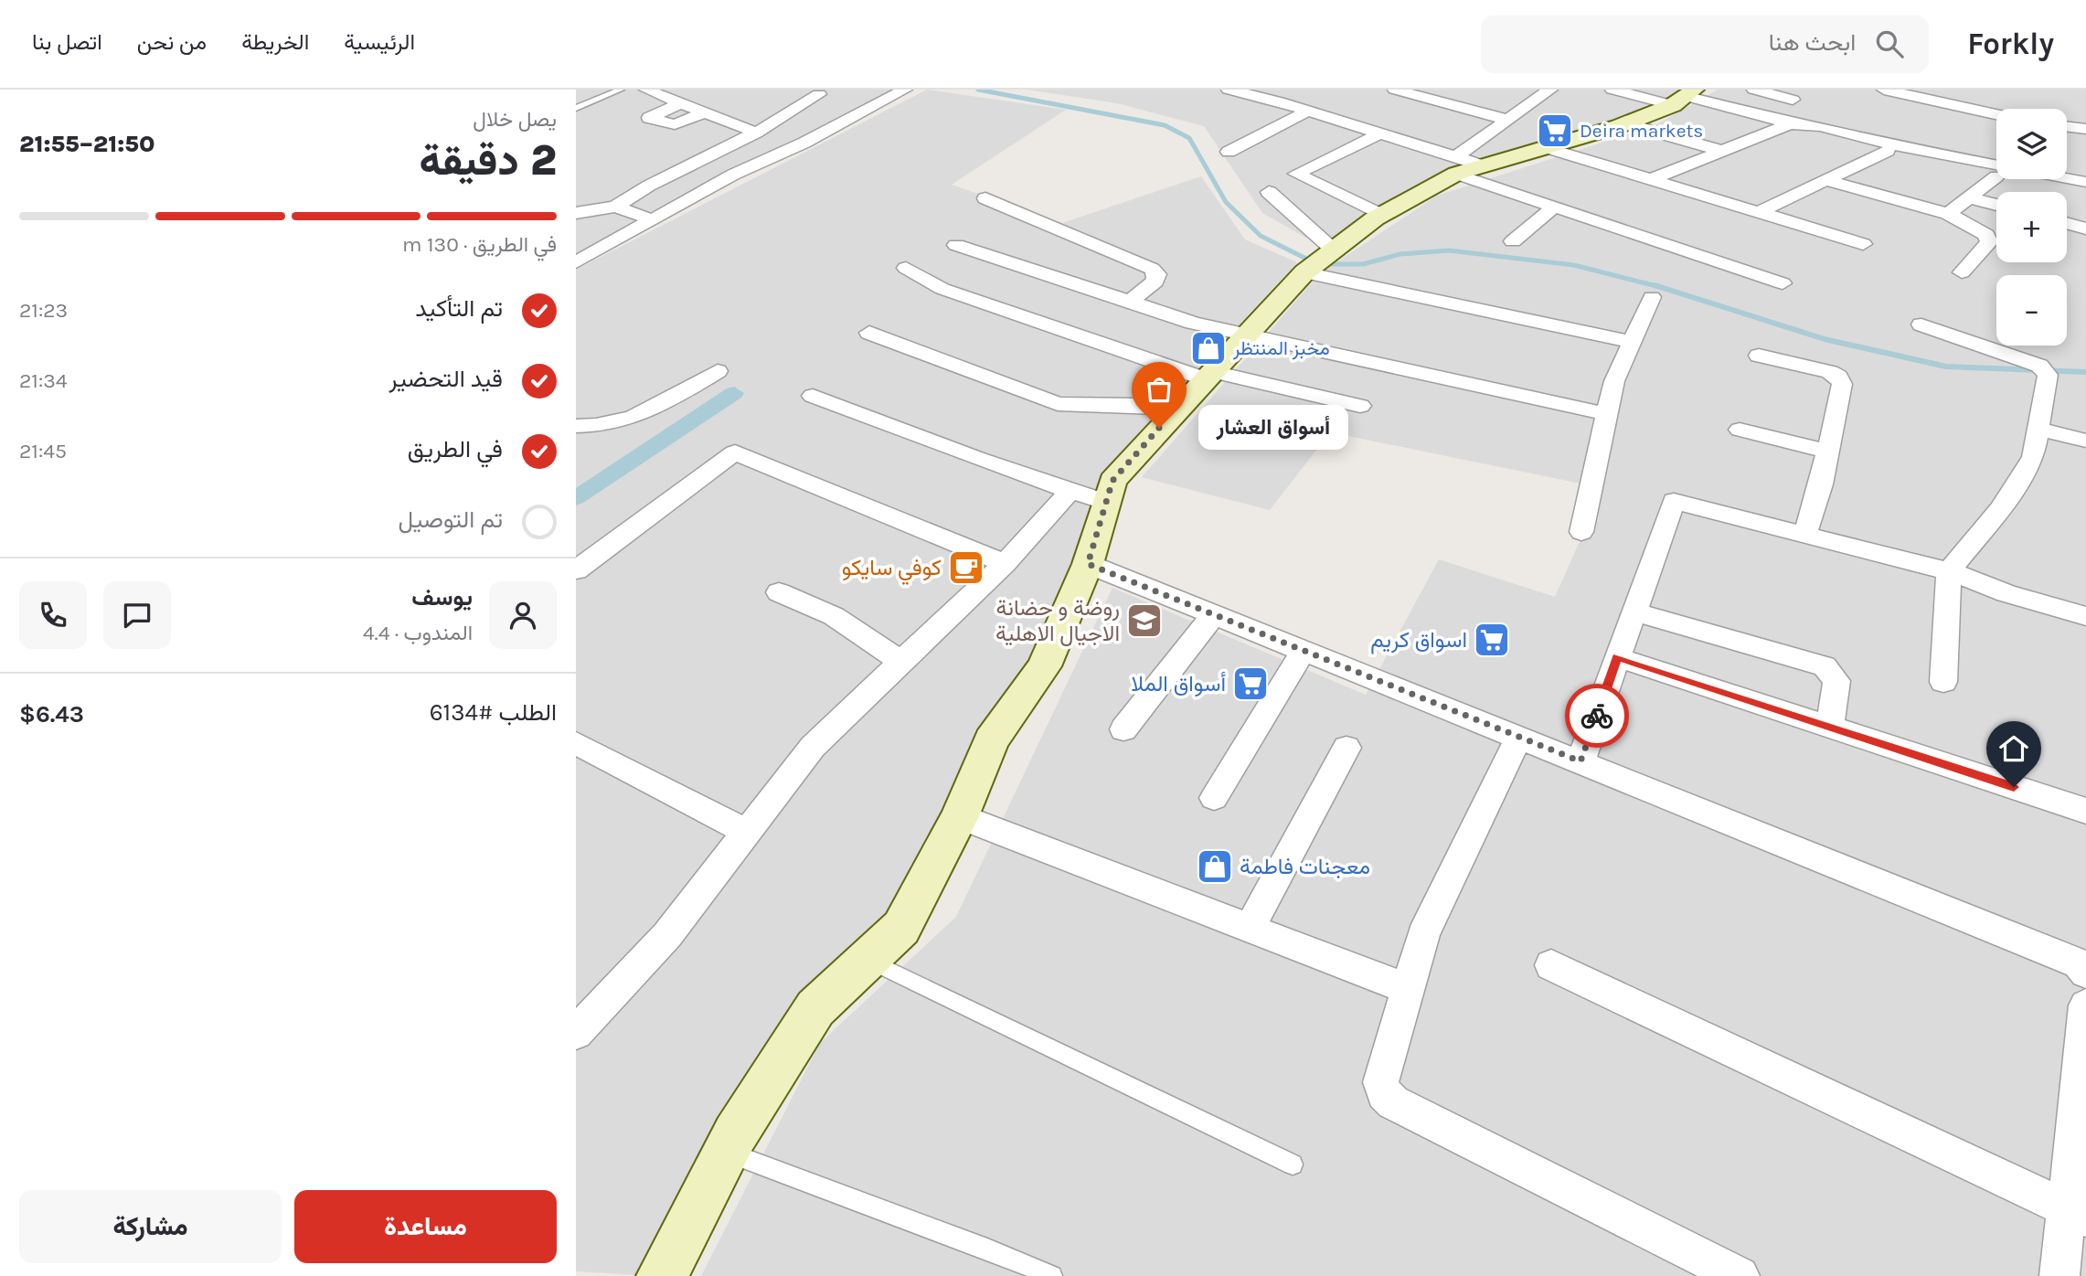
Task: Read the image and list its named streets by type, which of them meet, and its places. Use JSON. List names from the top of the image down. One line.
{"places":{"supermarket":["Deira markets","اسواق كريم","أسواق الملا"],"shop":["مخبز المنتظر","معجنات فاطمة"],"other":["أسواق العشار"],"cafe":["كوفي سايكو"],"school or university":["روضة و حضانة الاجيال الاهلية"]},"page":{"header":"Forkly","search":"ابحث هنا","nav":["الرئيسية","الخريطة","من نحن","اتصل بنا"],"heading":["2 دقيقة","يصل خلال","21:50–21:55"],"panel":["يوسف","المندوب · 4.4","الطلب #6134","$6.43"],"map_buttons":["+","−"],"bar":"في الطريق · 130 m","list":[["تم التأكيد","21:23"],["قيد التحضير","21:34"],["في الطريق","21:45"],"تم التوصيل"],"bubble":"أسواق العشار","buttons":["مساعدة","مشاركة"]}}
